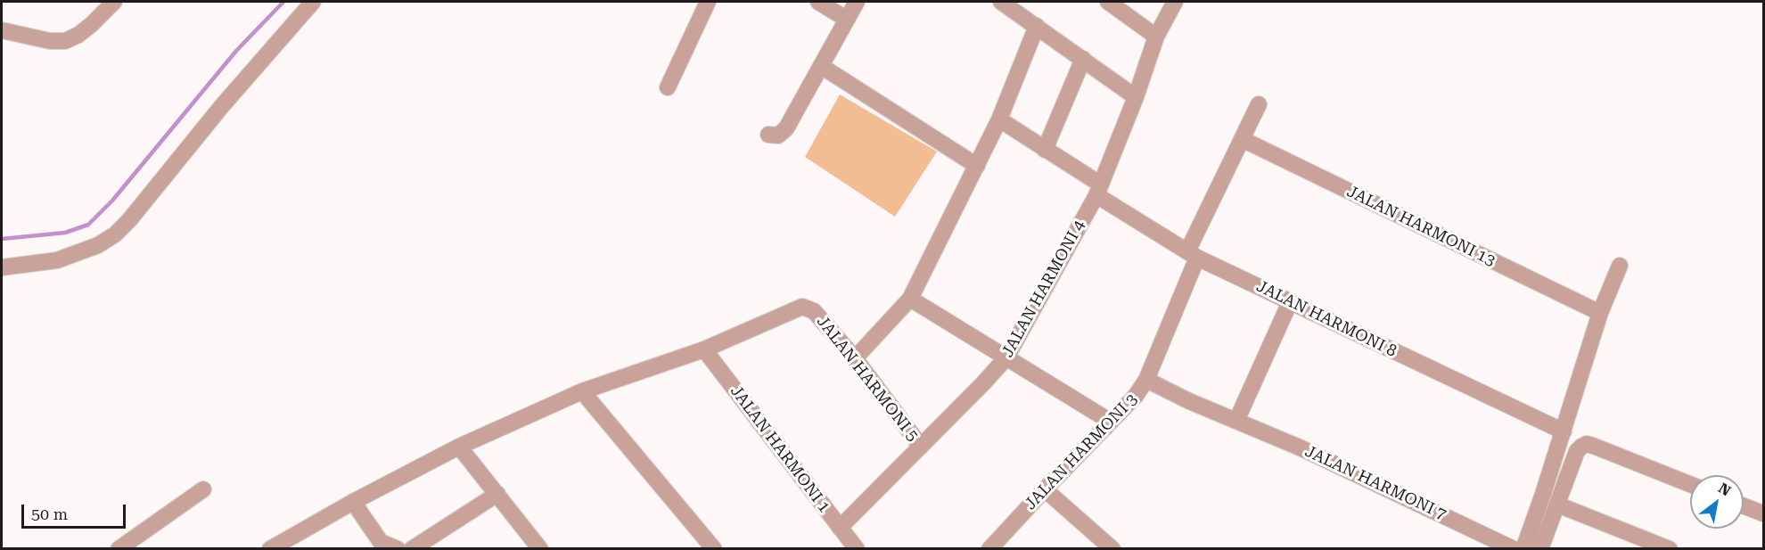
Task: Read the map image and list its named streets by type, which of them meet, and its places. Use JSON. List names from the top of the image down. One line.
{"streets":{"street":["JALAN HARMONI 13","JALAN HARMONI 4","JALAN HARMONI 8","JALAN HARMONI 5","JALAN HARMONI 1","JALAN HARMONI 3","JALAN HARMONI 7"]},"crossings":[["JALAN HARMONI 13","JALAN HARMONI 3"],["JALAN HARMONI 4","JALAN HARMONI 8"],["JALAN HARMONI 4","JALAN HARMONI 5"],["JALAN HARMONI 4","JALAN HARMONI 1"],["JALAN HARMONI 8","JALAN HARMONI 3"],["JALAN HARMONI 5","JALAN HARMONI 1"],["JALAN HARMONI 3","JALAN HARMONI 7"]],"scale_bar":"50 m","north":"top right"}
